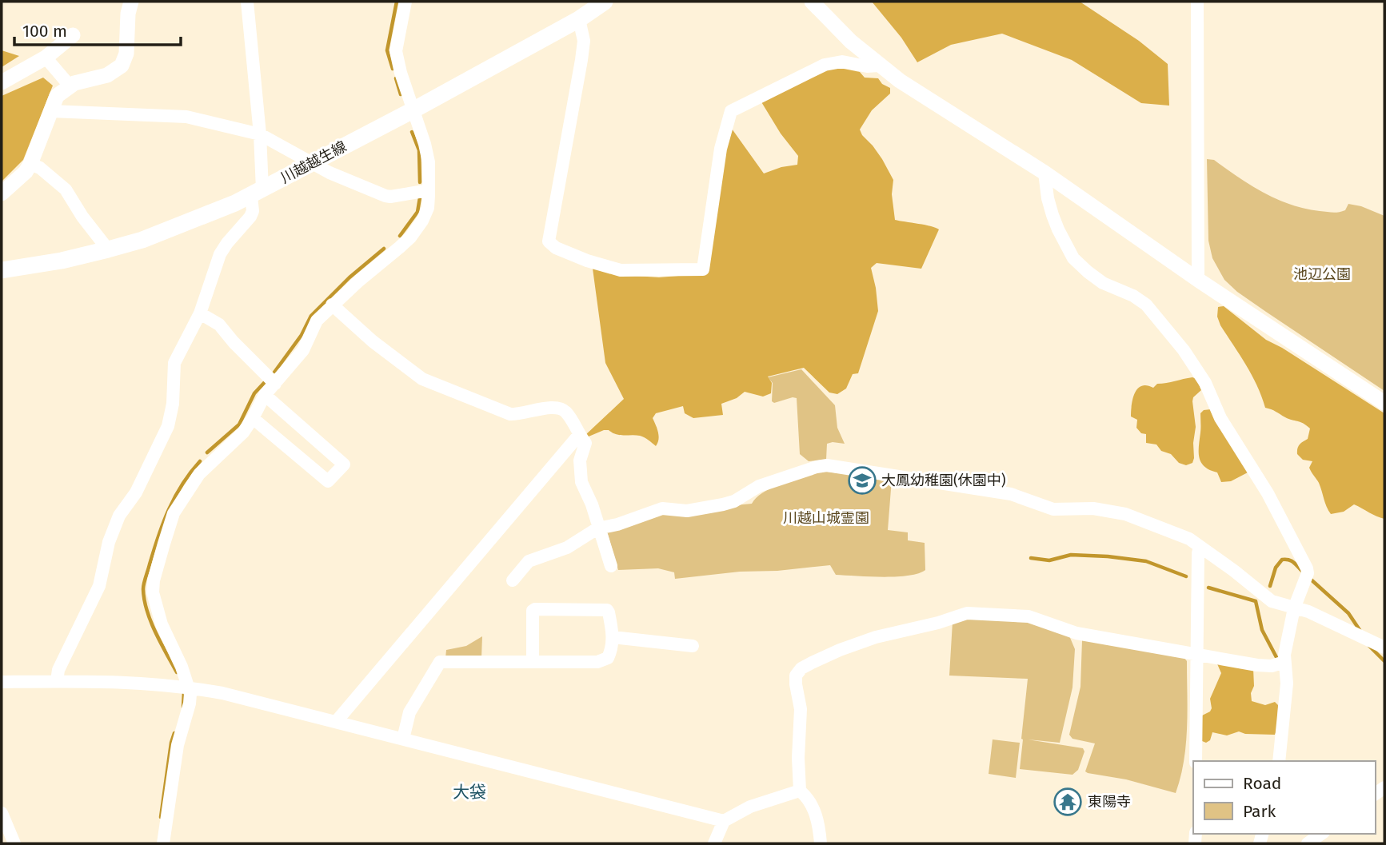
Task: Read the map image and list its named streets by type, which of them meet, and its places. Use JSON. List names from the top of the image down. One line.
{"streets":{"main road":["川越越生線"]},"districts":["大袋"],"parks":["池辺公園","川越山城霊園"],"places":{"school or university":["大鳳幼稚園(休園中)"],"temple":["東陽寺"]},"legend":["Road","Park"],"scale_bar":"100 m"}
